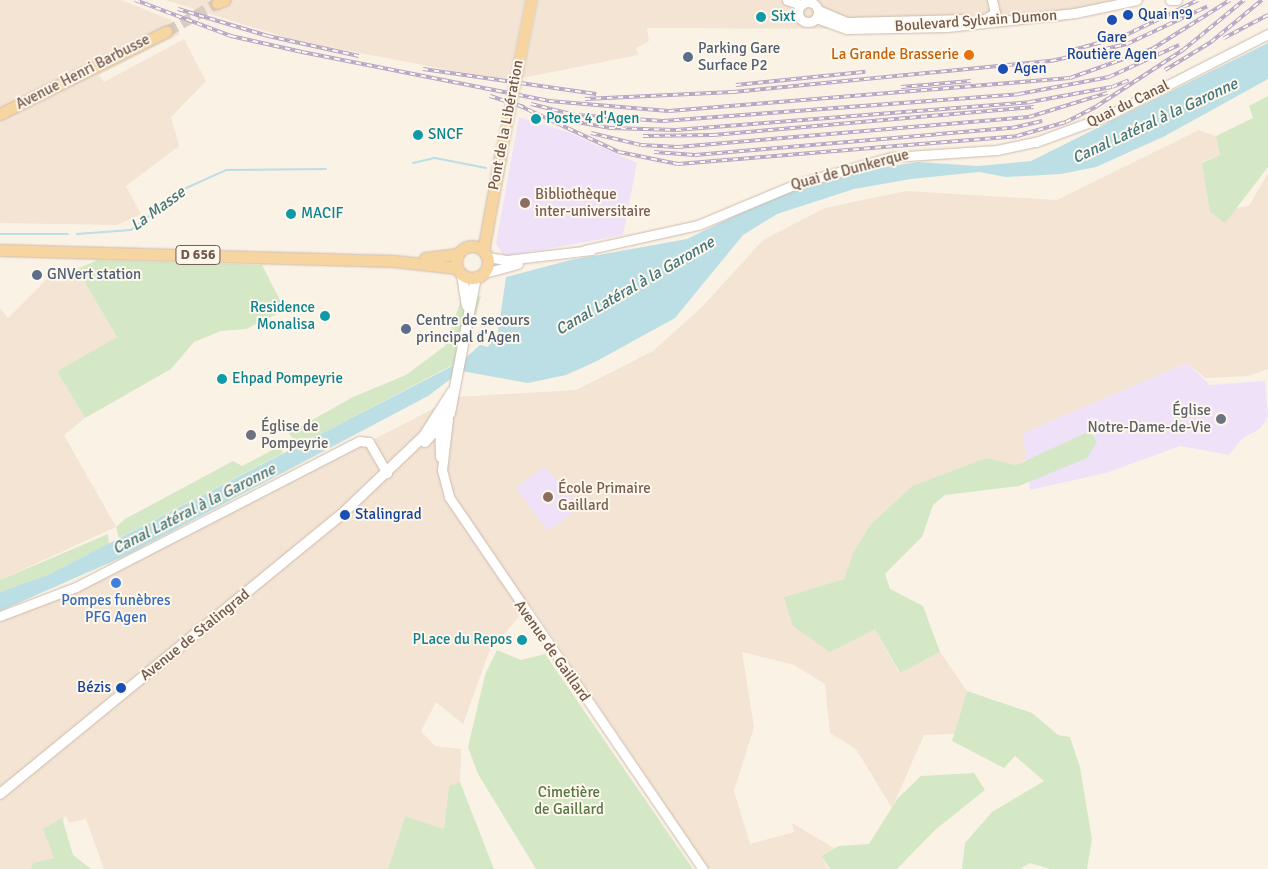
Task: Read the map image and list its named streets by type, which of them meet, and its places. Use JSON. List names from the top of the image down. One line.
{"streets":{"main road":["Avenue Henri Barbusse","Pont de la Libération","D 656","Avenue de Stalingrad"],"street":["Boulevard Sylvain Dumon","Quai du Canal","Quai de Dunkerque","Avenue de Gaillard"]},"crossings":[["Quai du Canal","Quai de Dunkerque"],["Pont de la Libération","Quai de Dunkerque"],["Pont de la Libération","Avenue de Stalingrad"],["Quai de Dunkerque","Avenue de Stalingrad"],["D 656","Avenue de Stalingrad"],["Avenue de Stalingrad","Avenue de Gaillard"]],"water":["Canal Latéral à la Garonne","La Masse"],"parks":["Cimetière de Gaillard"],"places":["Quai n°9","Sixt","Gare Routière Agen","La Grande Brasserie","Parking Gare Surface P2","Agen","Poste 4 d'Agen","SNCF","Bibliothèque inter-universitaire","MACIF","GNVert station","Residence Monalisa","Centre de secours principal d'Agen","Ehpad Pompeyrie","Église Notre-Dame-de-Vie","Église de Pompeyrie","École Primaire Gaillard","Stalingrad","Pompes funèbres PFG Agen","PLace du Repos","Bézis"]}
